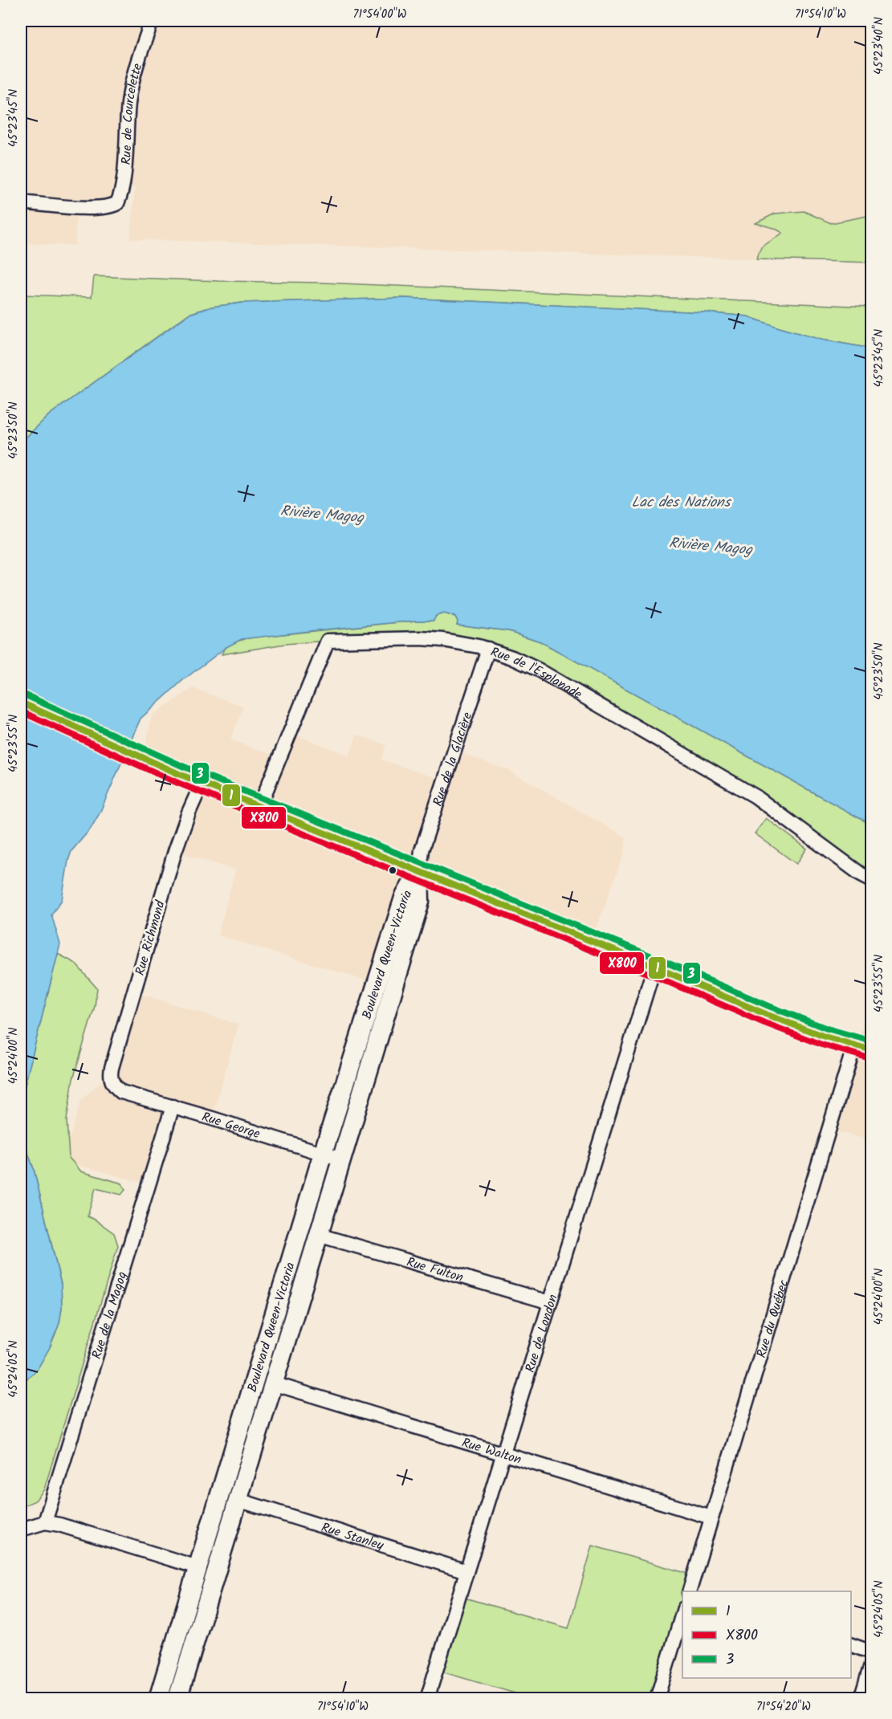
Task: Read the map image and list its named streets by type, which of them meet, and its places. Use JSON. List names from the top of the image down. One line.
{"streets":{"street":["Rue de Courcelette","Rue de l'Esplanade","Rue de la Glacière","Rue Richmond","Boulevard Queen-Victoria","Rue George","Rue Fulton","Rue de la Magog","Rue du Québec","Rue de London","Rue Walton","Rue Stanley"]},"crossings":[["Rue de l'Esplanade","Rue de la Glacière"],["Rue de la Glacière","Boulevard Queen-Victoria"],["Rue Richmond","Rue George"],["Boulevard Queen-Victoria","Rue George"],["Boulevard Queen-Victoria","Rue Fulton"],["Boulevard Queen-Victoria","Rue Walton"],["Boulevard Queen-Victoria","Rue Stanley"],["Rue George","Rue de la Magog"],["Rue Fulton","Rue de London"],["Rue du Québec","Rue Walton"],["Rue de London","Rue Walton"],["Rue de London","Rue Stanley"]],"water":["Lac des Nations","Rivière Magog"],"lines":["transit line 3","transit line 1","transit line X800"],"legend":["1","X800","3"],"coordinates":["71°54'00\"W","71°54'10\"W","45°23'40\"N","45°23'45\"N","45°23'50\"N","45°23'55\"N","45°24'00\"N","45°24'05\"N","71°54'20\"W"]}
